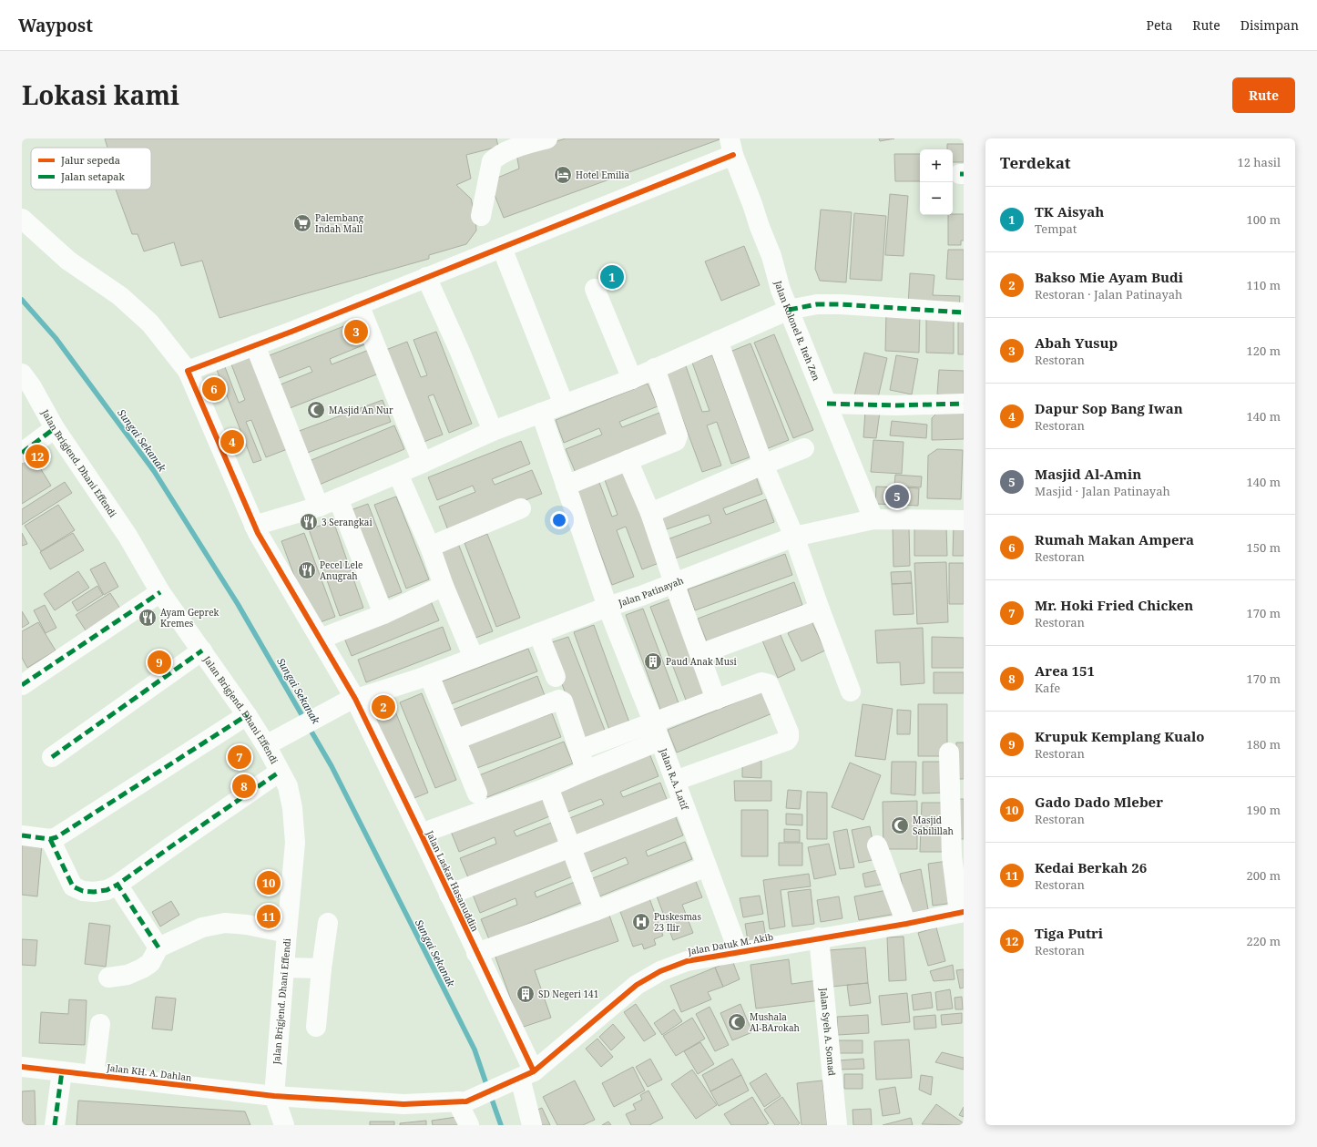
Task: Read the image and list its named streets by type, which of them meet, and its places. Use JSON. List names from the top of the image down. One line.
{"streets":{"street":["Jalan Kolonel R. Iteh Zen","Jalan Brigjend. Dhani Effendi","Jalan Patinayah","Jalan R.A. Latif","Jalan Laskar Hasanuddin","Jalan Datuk M. Akib","Jalan Syeh A. Somad","Jalan KH. A. Dahlan"]},"crossings":[["Jalan Kolonel R. Iteh Zen","Jalan Patinayah"],["Jalan Brigjend. Dhani Effendi","Jalan Patinayah"],["Jalan Brigjend. Dhani Effendi","Jalan KH. A. Dahlan"],["Jalan Patinayah","Jalan R.A. Latif"],["Jalan Patinayah","Jalan Laskar Hasanuddin"],["Jalan R.A. Latif","Jalan Datuk M. Akib"],["Jalan Laskar Hasanuddin","Jalan Datuk M. Akib"],["Jalan Datuk M. Akib","Jalan Syeh A. Somad"],["Jalan Datuk M. Akib","Jalan KH. A. Dahlan"]],"water":["Sungai Sekanak"],"places":{"hotel":["Hotel Emilia"],"supermarket":["Palembang Indah Mall"],"mosque":["MAsjid An Nur","Masjid Sabilillah","Mushala Al-BArokah"],"restaurant":["3 Serangkai","Pecel Lele Anugrah","Ayam Geprek Kremes"],"building":["Paud Anak Musi","SD Negeri 141"],"hospital":["Puskesmas 23 Ilir"]},"legend":["Jalur sepeda","Jalan setapak"],"page":{"header":"Waypost","nav":["Peta","Rute","Disimpan"],"title":"Lokasi kami","buttons":"Rute","heading":["Terdekat","12 hasil"],"map_buttons":["+","−"],"list":[{"mark":"1","name":"TK Aisyah","note":"Tempat","value":"100 m"},{"mark":"2","name":"Bakso Mie Ayam Budi","note":"Restoran · Jalan Patinayah","value":"110 m"},{"mark":"3","name":"Abah Yusup","note":"Restoran","value":"120 m"},{"mark":"4","name":"Dapur Sop Bang Iwan","note":"Restoran","value":"140 m"},{"mark":"5","name":"Masjid Al-Amin","note":"Masjid · Jalan Patinayah","value":"140 m"},{"mark":"6","name":"Rumah Makan Ampera","note":"Restoran","value":"150 m"},{"mark":"7","name":"Mr. Hoki Fried Chicken","note":"Restoran","value":"170 m"},{"mark":"8","name":"Area 151","note":"Kafe","value":"170 m"},{"mark":"9","name":"Krupuk Kemplang Kualo","note":"Restoran","value":"180 m"},{"mark":"10","name":"Gado Dado Mleber","note":"Restoran","value":"190 m"},{"mark":"11","name":"Kedai Berkah 26","note":"Restoran","value":"200 m"},{"mark":"12","name":"Tiga Putri","note":"Restoran","value":"220 m"}],"pins":["1","3","6","4","12","5","9","2","7","8","10","11"]}}
